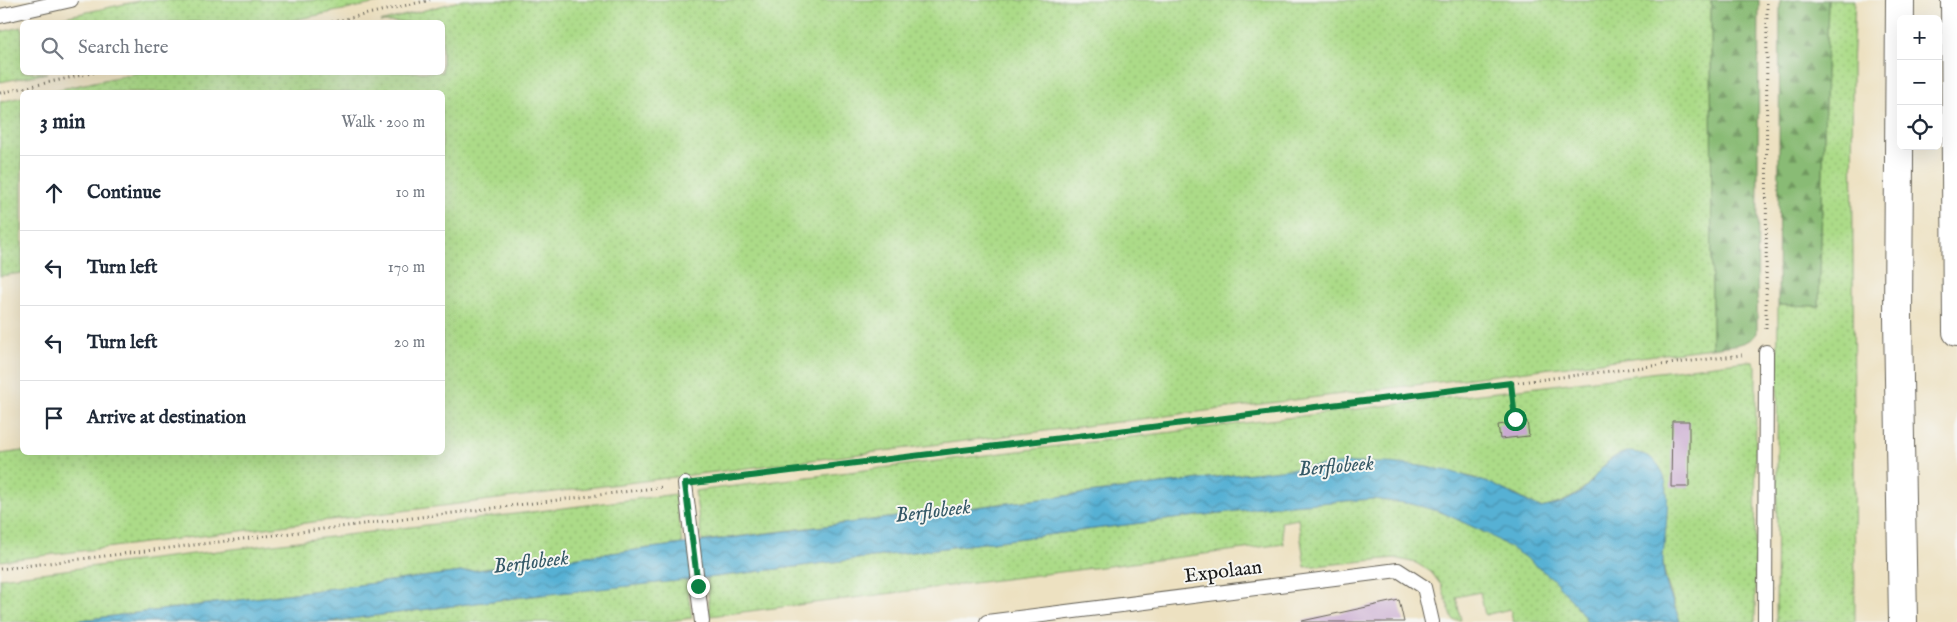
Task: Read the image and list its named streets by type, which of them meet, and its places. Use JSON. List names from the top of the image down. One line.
{"streets":{"lane":["Expolaan"]},"water":["Berflobeek"],"page":{"map_buttons":["+","−"],"search":"Search here","heading":["3 min","Walk · 200 m"],"list":[["Continue","10 m"],["Turn left","170 m"],["Turn left","20 m"],"Arrive at destination"]}}
